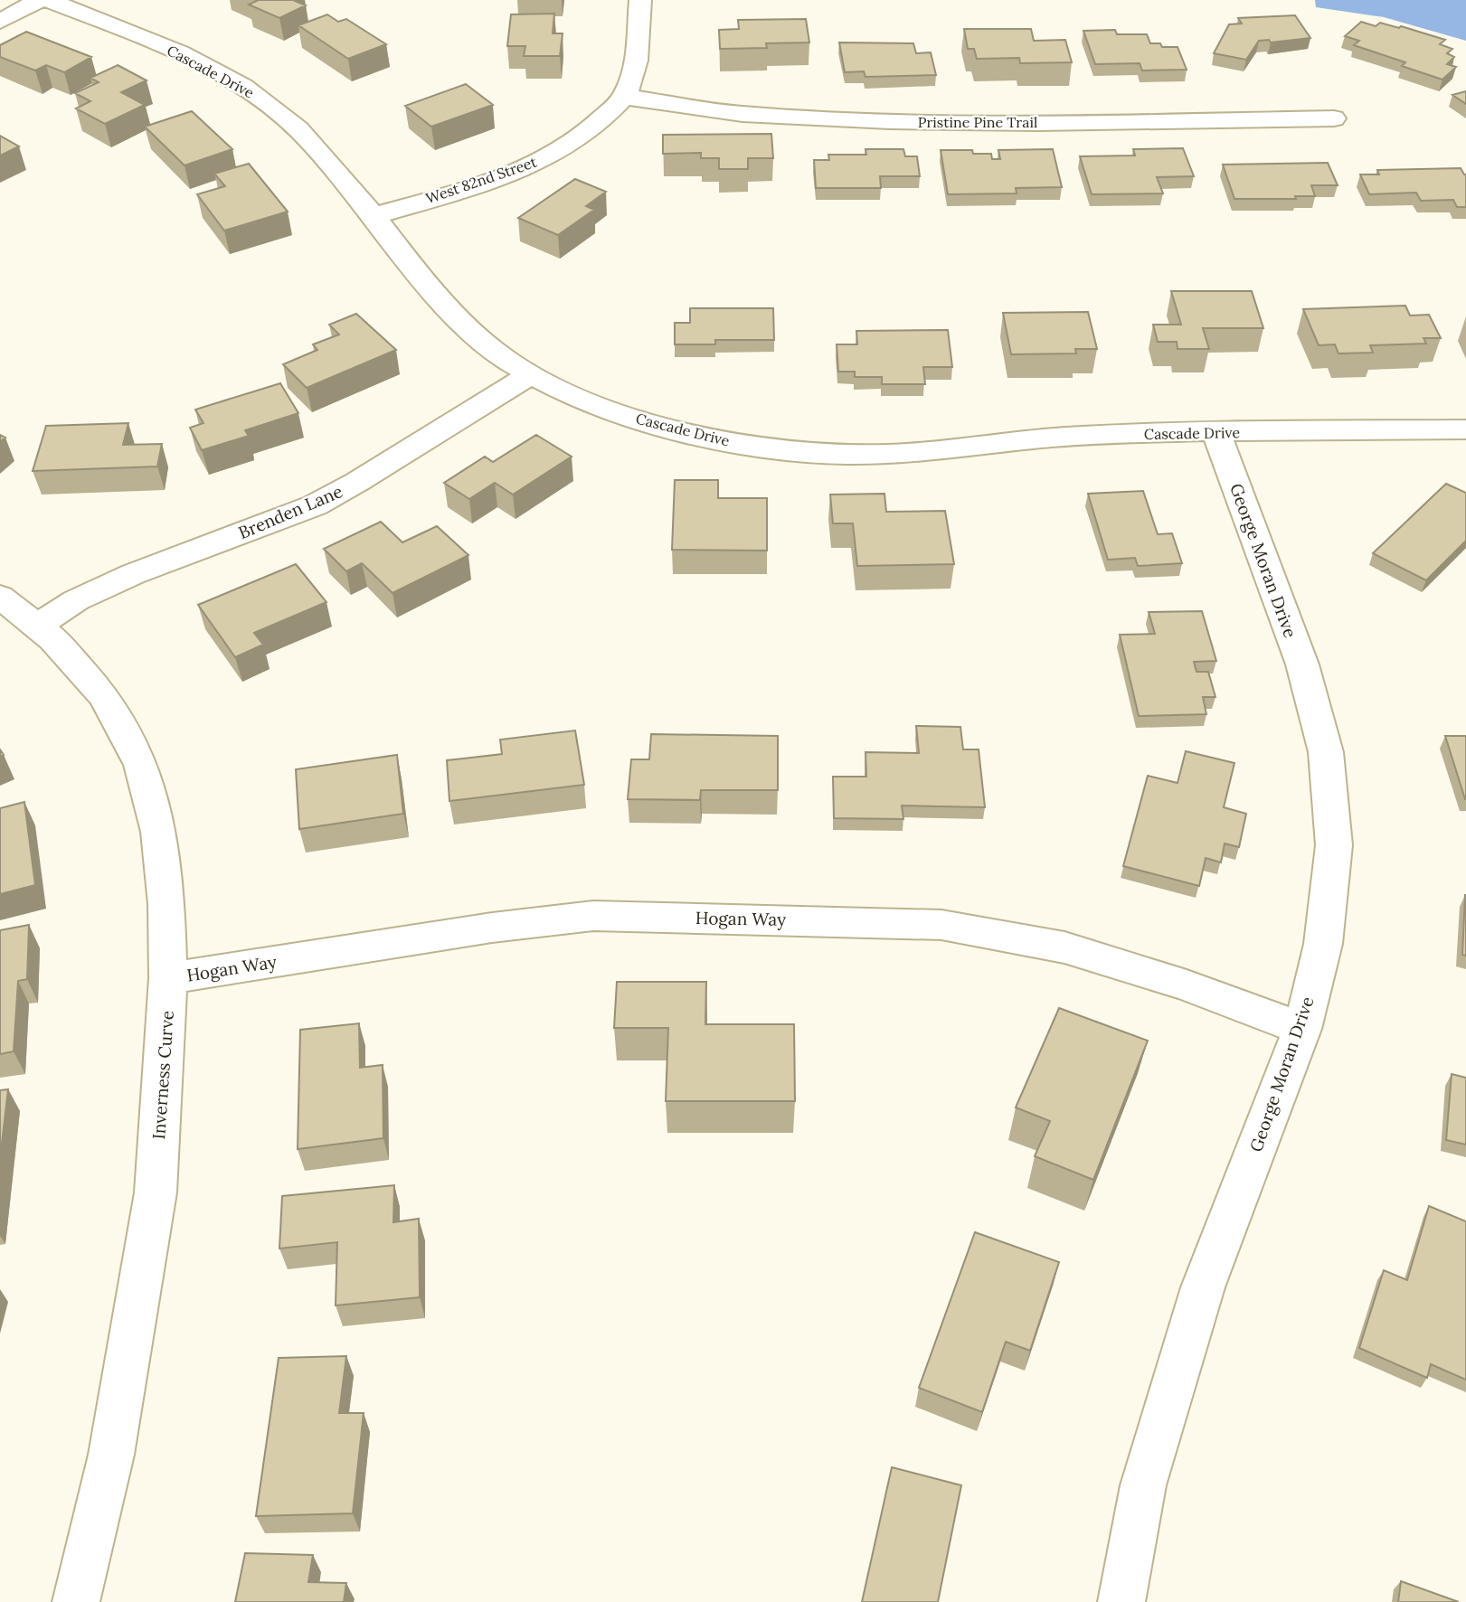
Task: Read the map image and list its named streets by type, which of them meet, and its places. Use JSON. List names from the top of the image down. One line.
{"streets":{"street":["Cascade Drive","Pristine Pine Trail","West 82nd Street","Brenden Lane","George Moran Drive","Hogan Way","Inverness Curve"]},"crossings":[["Cascade Drive","West 82nd Street"],["Cascade Drive","Brenden Lane"],["Cascade Drive","George Moran Drive"],["Pristine Pine Trail","West 82nd Street"],["Brenden Lane","Inverness Curve"],["George Moran Drive","Hogan Way"],["Hogan Way","Inverness Curve"]]}
